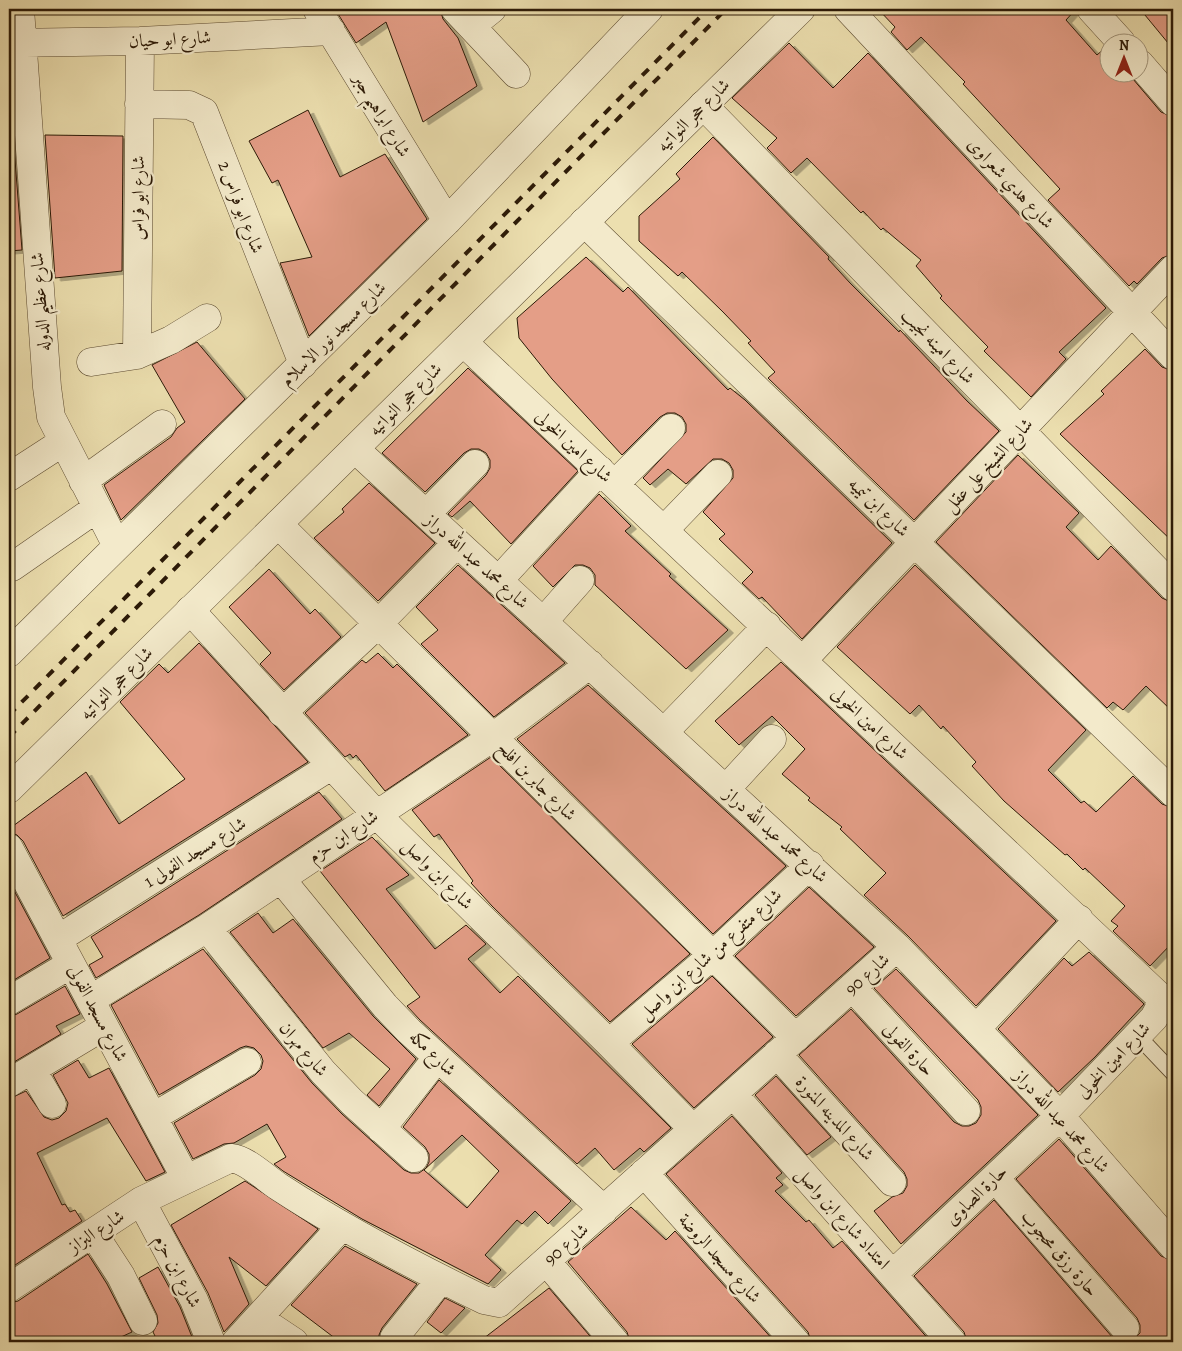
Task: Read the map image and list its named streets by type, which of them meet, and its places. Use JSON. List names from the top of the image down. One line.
{"streets":{"street":["شارع ابو حيان","شارع ابراهيم جبر","شارع حجر النواتيه","شارع هدي شعراوى","شارع ابو فراس","شارع ابو فراس 2","شارع عظيم الدوله","شارع مسجد نور الاسلام","شارع امينه نجيب","شارع امين الخولى","شارع الشيخ على عقل","شارع ابن تيميه","شارع محمد عبد الله دراز","شارع جابر بن افلح","شارع ابن حزم","شارع مسجد الفولى 1","شارع ابن واصل","شارع متفرع من شارع ابن واصل","شارع 90","شارع مسجد الفولى","شارع مهران","حارة الفولى","شارع مكه","شارع المدينه المنورة","حارة الصاوى","امتداد شارع ابن واصل","شارع البزاز","حارة رزق محجوب","شارع مسجد الروضة"]},"crossings":[["شارع ابو حيان","شارع ابراهيم جبر"],["شارع ابو حيان","شارع ابو فراس"],["شارع ابو حيان","شارع عظيم الدوله"],["شارع ابراهيم جبر","شارع مسجد نور الاسلام"],["شارع حجر النواتيه","شارع امينه نجيب"],["شارع حجر النواتيه","شارع امين الخولى"],["شارع حجر النواتيه","شارع ابن تيميه"],["شارع حجر النواتيه","شارع محمد عبد الله دراز"],["شارع حجر النواتيه","شارع جابر بن افلح"],["شارع حجر النواتيه","شارع ابن واصل"],["شارع هدي شعراوى","شارع الشيخ على عقل"],["شارع ابو فراس","شارع ابو فراس 2"],["شارع ابو فراس 2","شارع مسجد نور الاسلام"],["شارع عظيم الدوله","شارع مسجد نور الاسلام"],["شارع امينه نجيب","شارع الشيخ على عقل"],["شارع امين الخولى","شارع الشيخ على عقل"],["شارع امين الخولى","شارع محمد عبد الله دراز"],["شارع امين الخولى","حارة الصاوى"],["شارع الشيخ على عقل","شارع ابن تيميه"],["شارع محمد عبد الله دراز","شارع ابن حزم"],["شارع محمد عبد الله دراز","شارع متفرع من شارع ابن واصل"],["شارع محمد عبد الله دراز","شارع 90"],["شارع محمد عبد الله دراز","حارة الصاوى"],["شارع جابر بن افلح","شارع ابن حزم"],["شارع جابر بن افلح","شارع متفرع من شارع ابن واصل"],["شارع جابر بن افلح","شارع 90"],["شارع جابر بن افلح","شارع المدينه المنورة"],["شارع ابن حزم","شارع ابن واصل"],["شارع ابن حزم","شارع مسجد الفولى"],["شارع ابن حزم","شارع مهران"],["شارع ابن حزم","شارع مكه"],["شارع ابن حزم","شارع البزاز"],["شارع مسجد الفولى 1","شارع ابن واصل"],["شارع مسجد الفولى 1","شارع مسجد الفولى"],["شارع ابن واصل","شارع متفرع من شارع ابن واصل"],["شارع ابن واصل","شارع 90"],["شارع 90","شارع مسجد الفولى"],["شارع 90","حارة الفولى"],["شارع 90","شارع مكه"],["شارع 90","شارع المدينه المنورة"],["شارع 90","امتداد شارع ابن واصل"],["شارع 90","شارع البزاز"],["شارع 90","شارع مسجد الروضة"],["شارع مسجد الفولى","شارع البزاز"],["حارة الصاوى","امتداد شارع ابن واصل"],["حارة الصاوى","حارة رزق محجوب"]],"north":"top"}
